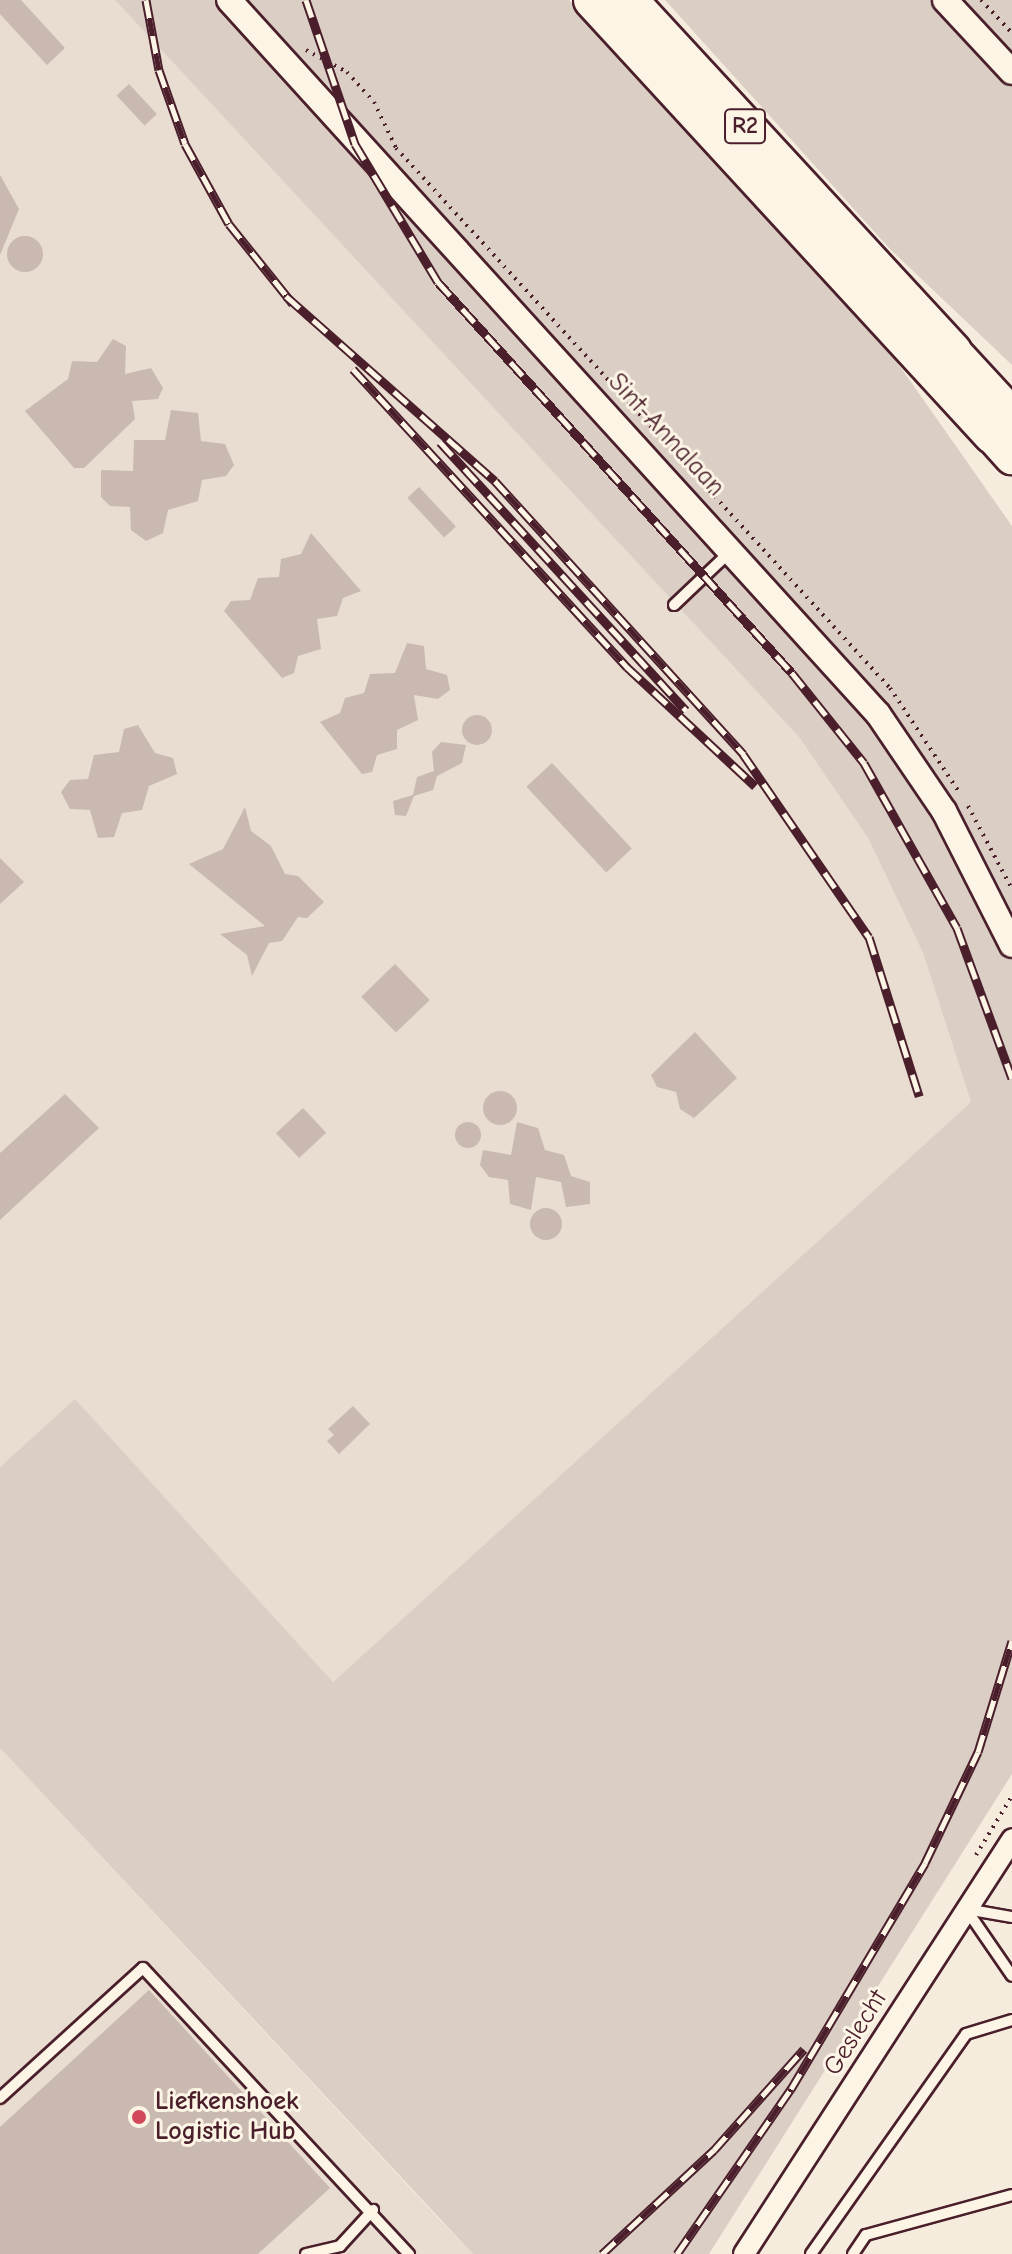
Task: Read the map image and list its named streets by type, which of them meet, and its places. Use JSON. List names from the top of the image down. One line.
{"streets":{"highway":["R2"],"street":["Sint-Annalaan","Geslecht"]},"places":["Liefkenshoek Logistic Hub"]}
